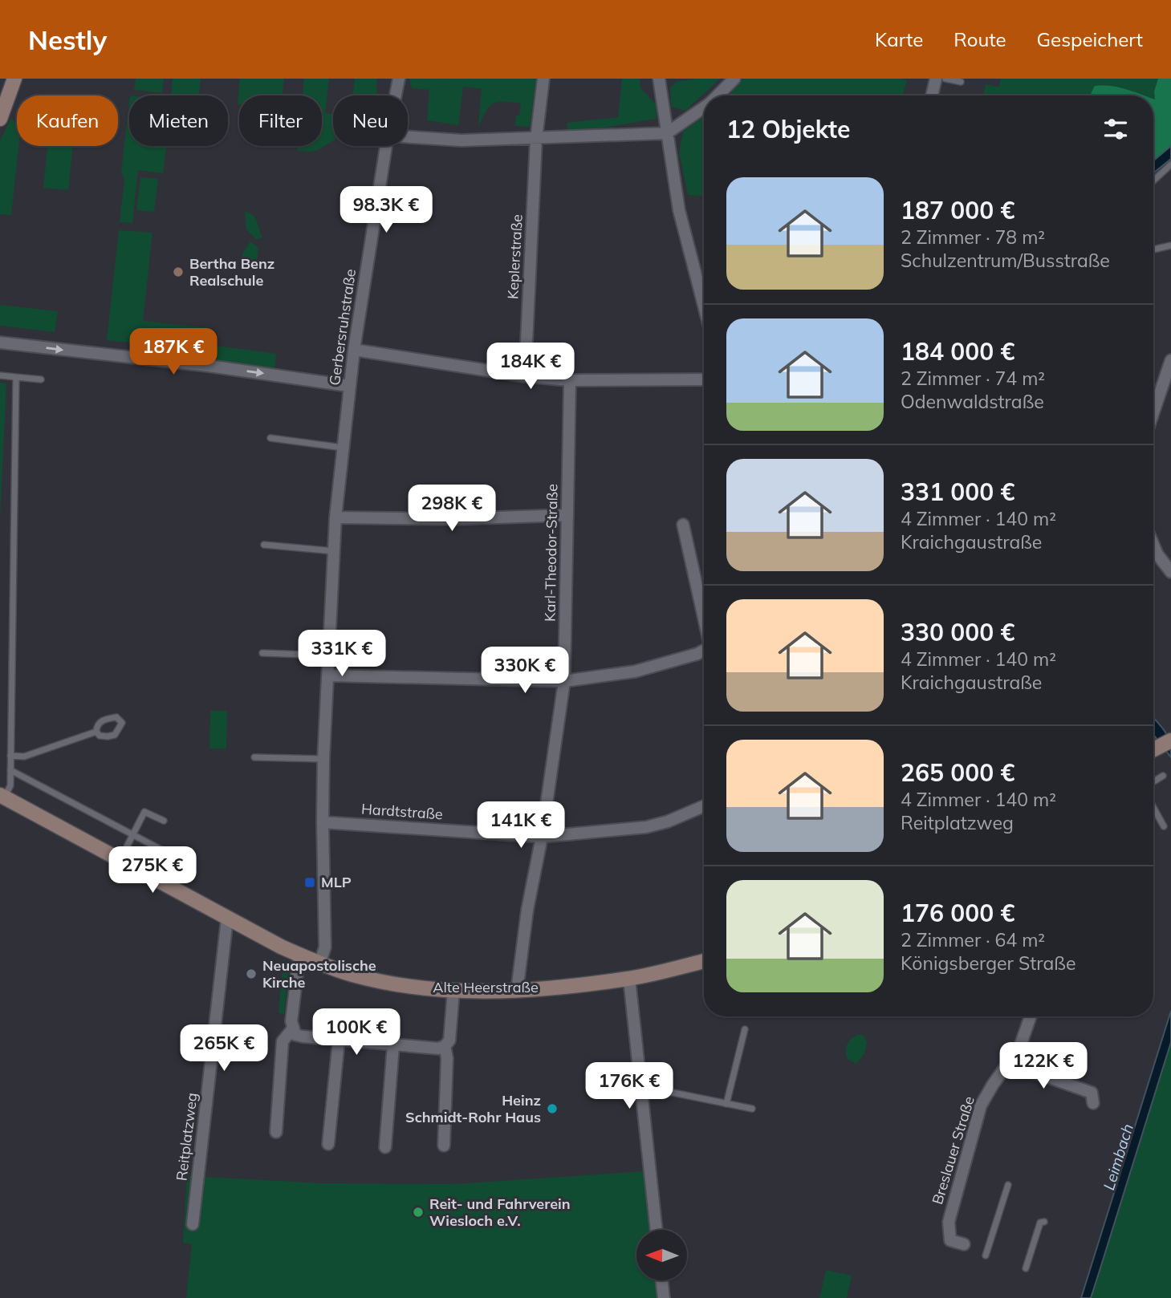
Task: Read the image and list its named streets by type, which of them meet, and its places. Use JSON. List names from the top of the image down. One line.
{"streets":{"street":["Keplerstraße","Gerbersruhstraße","Karl-Theodor-Straße","Hardtstraße","Alte Heerstraße","Reitplatzweg","Breslauer Straße"]},"crossings":[["Gerbersruhstraße","Hardtstraße"],["Gerbersruhstraße","Alte Heerstraße"],["Karl-Theodor-Straße","Hardtstraße"],["Karl-Theodor-Straße","Alte Heerstraße"],["Alte Heerstraße","Reitplatzweg"]],"water":["Leimbach"],"places":{"other":["Bertha Benz Realschule","Neuapostolische Kirche","Heinz Schmidt-Rohr Haus","Reit- und Fahrverein Wiesloch e.V."],"transit":["MLP"]},"north":"left","page":{"header":"Nestly","nav":["Karte","Route","Gespeichert"],"chip":["Kaufen","Mieten","Filter","Neu"],"heading":"12 Objekte","list":[{"name":"187 000 €","note":"2 Zimmer · 78 m² · Schulzentrum/Busstraße"},{"name":"184 000 €","note":"2 Zimmer · 74 m² · Odenwaldstraße"},{"name":"331 000 €","note":"4 Zimmer · 140 m² · Kraichgaustraße"},{"name":"330 000 €","note":"4 Zimmer · 140 m² · Kraichgaustraße"},{"name":"265 000 €","note":"4 Zimmer · 140 m² · Reitplatzweg"},{"name":"176 000 €","note":"2 Zimmer · 64 m² · Königsberger Straße"}],"price":["98.3K €","187K €","184K €","298K €","331K €","330K €","141K €","275K €","100K €","265K €","122K €","176K €"]}}
